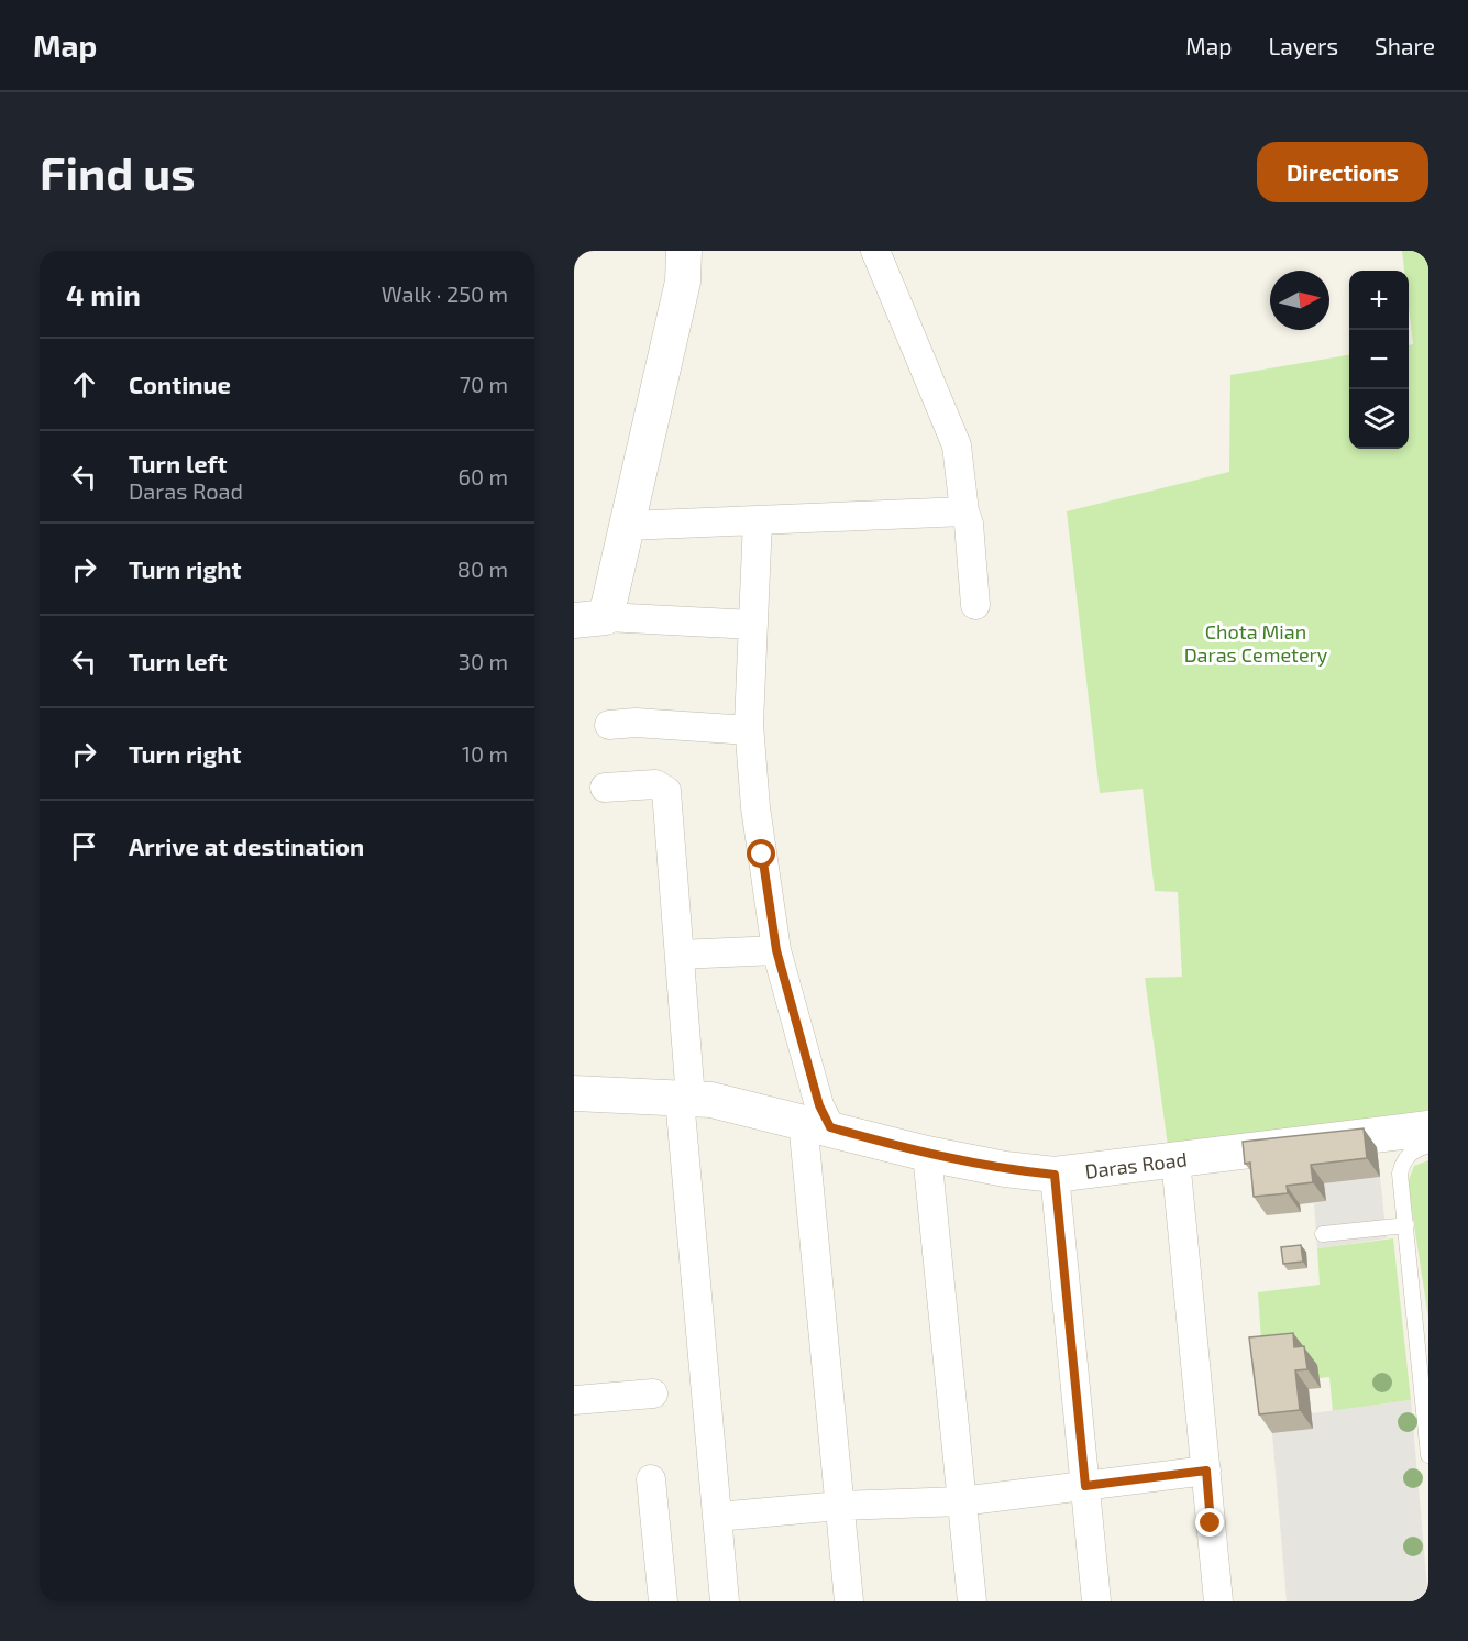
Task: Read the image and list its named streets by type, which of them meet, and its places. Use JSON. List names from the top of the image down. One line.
{"streets":{"street":["Daras Road"]},"parks":["Chota Mian Daras Cemetery"],"north":"right","page":{"header":"Map","nav":["Map","Layers","Share"],"buttons":"Directions","title":"Find us","heading":["4 min","Walk · 250 m"],"map_buttons":["+","−"],"list":[["Continue","70 m"],["Turn left","Daras Road","60 m"],["Turn right","80 m"],["Turn left","30 m"],["Turn right","10 m"],"Arrive at destination"]}}
